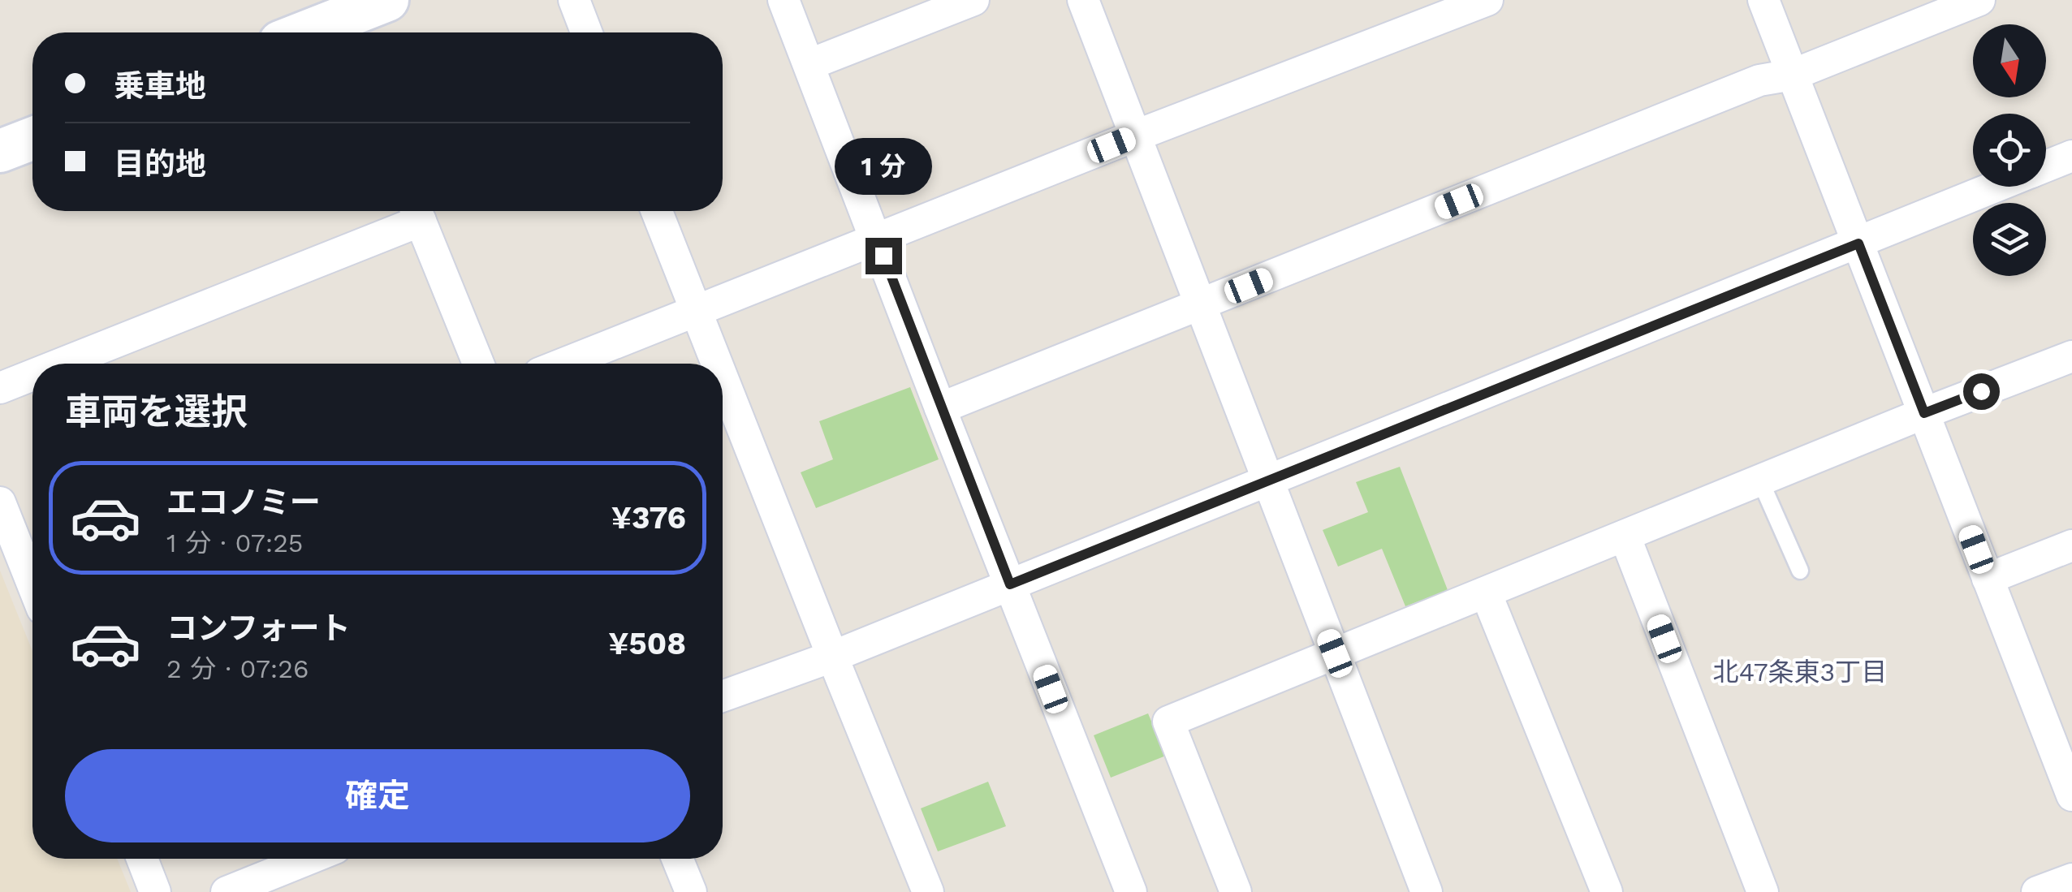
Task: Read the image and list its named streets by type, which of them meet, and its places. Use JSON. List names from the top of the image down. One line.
{"districts":["北47条東3丁目"],"north":"bottom","page":{"banner":["乗車地","目的地"],"bubble":"1 分","heading":"車両を選択","list":[{"name":"エコノミー","note":"1 分 · 07:25","value":"¥376"},{"name":"コンフォート","note":"2 分 · 07:26","value":"¥508"}],"buttons":"確定"}}
